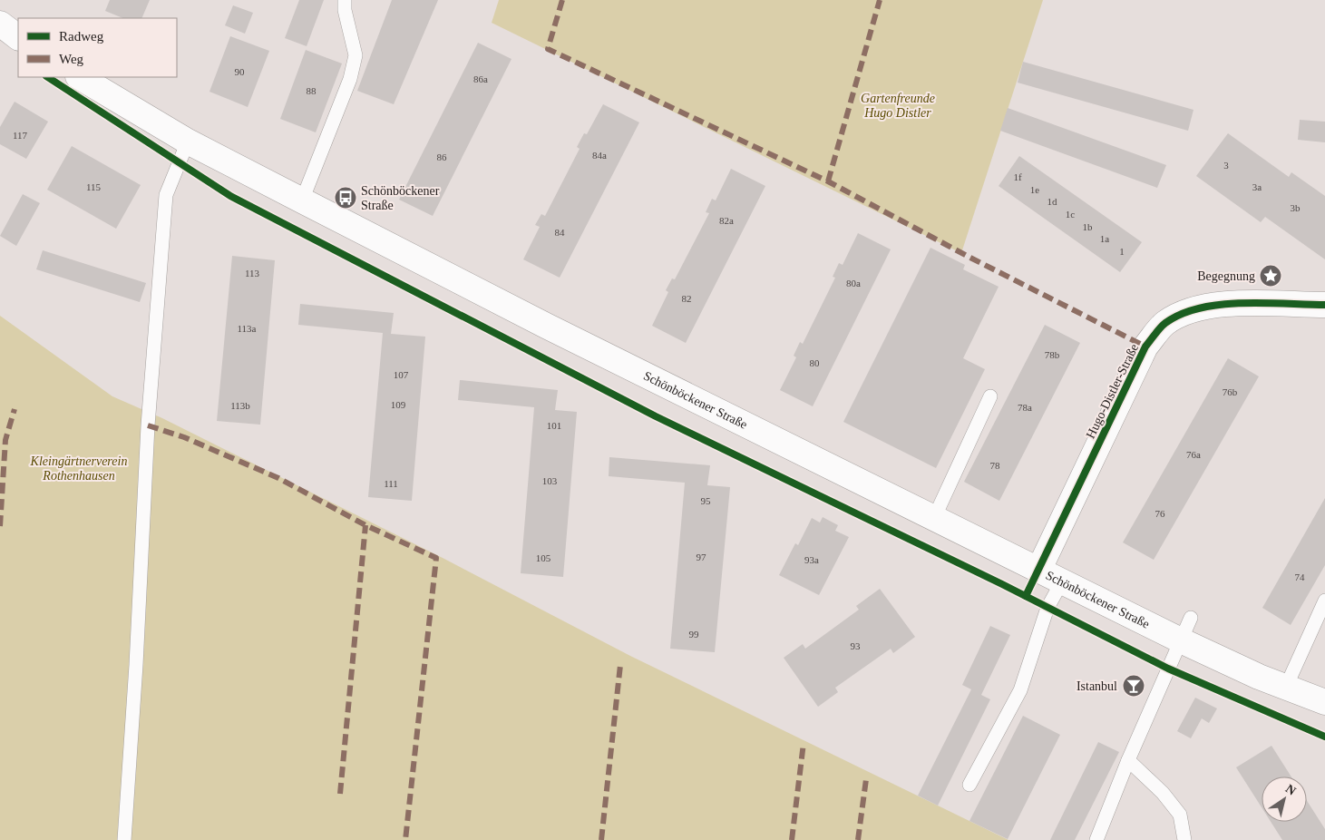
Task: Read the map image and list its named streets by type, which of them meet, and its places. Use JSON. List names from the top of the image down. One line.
{"streets":{"main road":["Hugo-Distler-Straße","Schönböckener Straße"]},"crossings":[["Hugo-Distler-Straße","Schönböckener Straße"]],"parks":["Gartenfreunde Hugo Distler","Kleingärtnerverein Rothenhausen"],"places":{"bus stop":["Schönböckener Straße"],"place":["Begegnung"],"bar":["Istanbul"]},"house_numbers":["90","86a","88","117","84a","86","3","1f","115","3a","1e","1d","3b","1c","82a","1b","84","1a","1","113","80a","82","113a","78b","80","107","76b","109","113b","78a","101","76a","78","103","111","95","76","97","105","93a","74","99","93"],"legend":["Radweg","Weg"],"north":"top right"}
